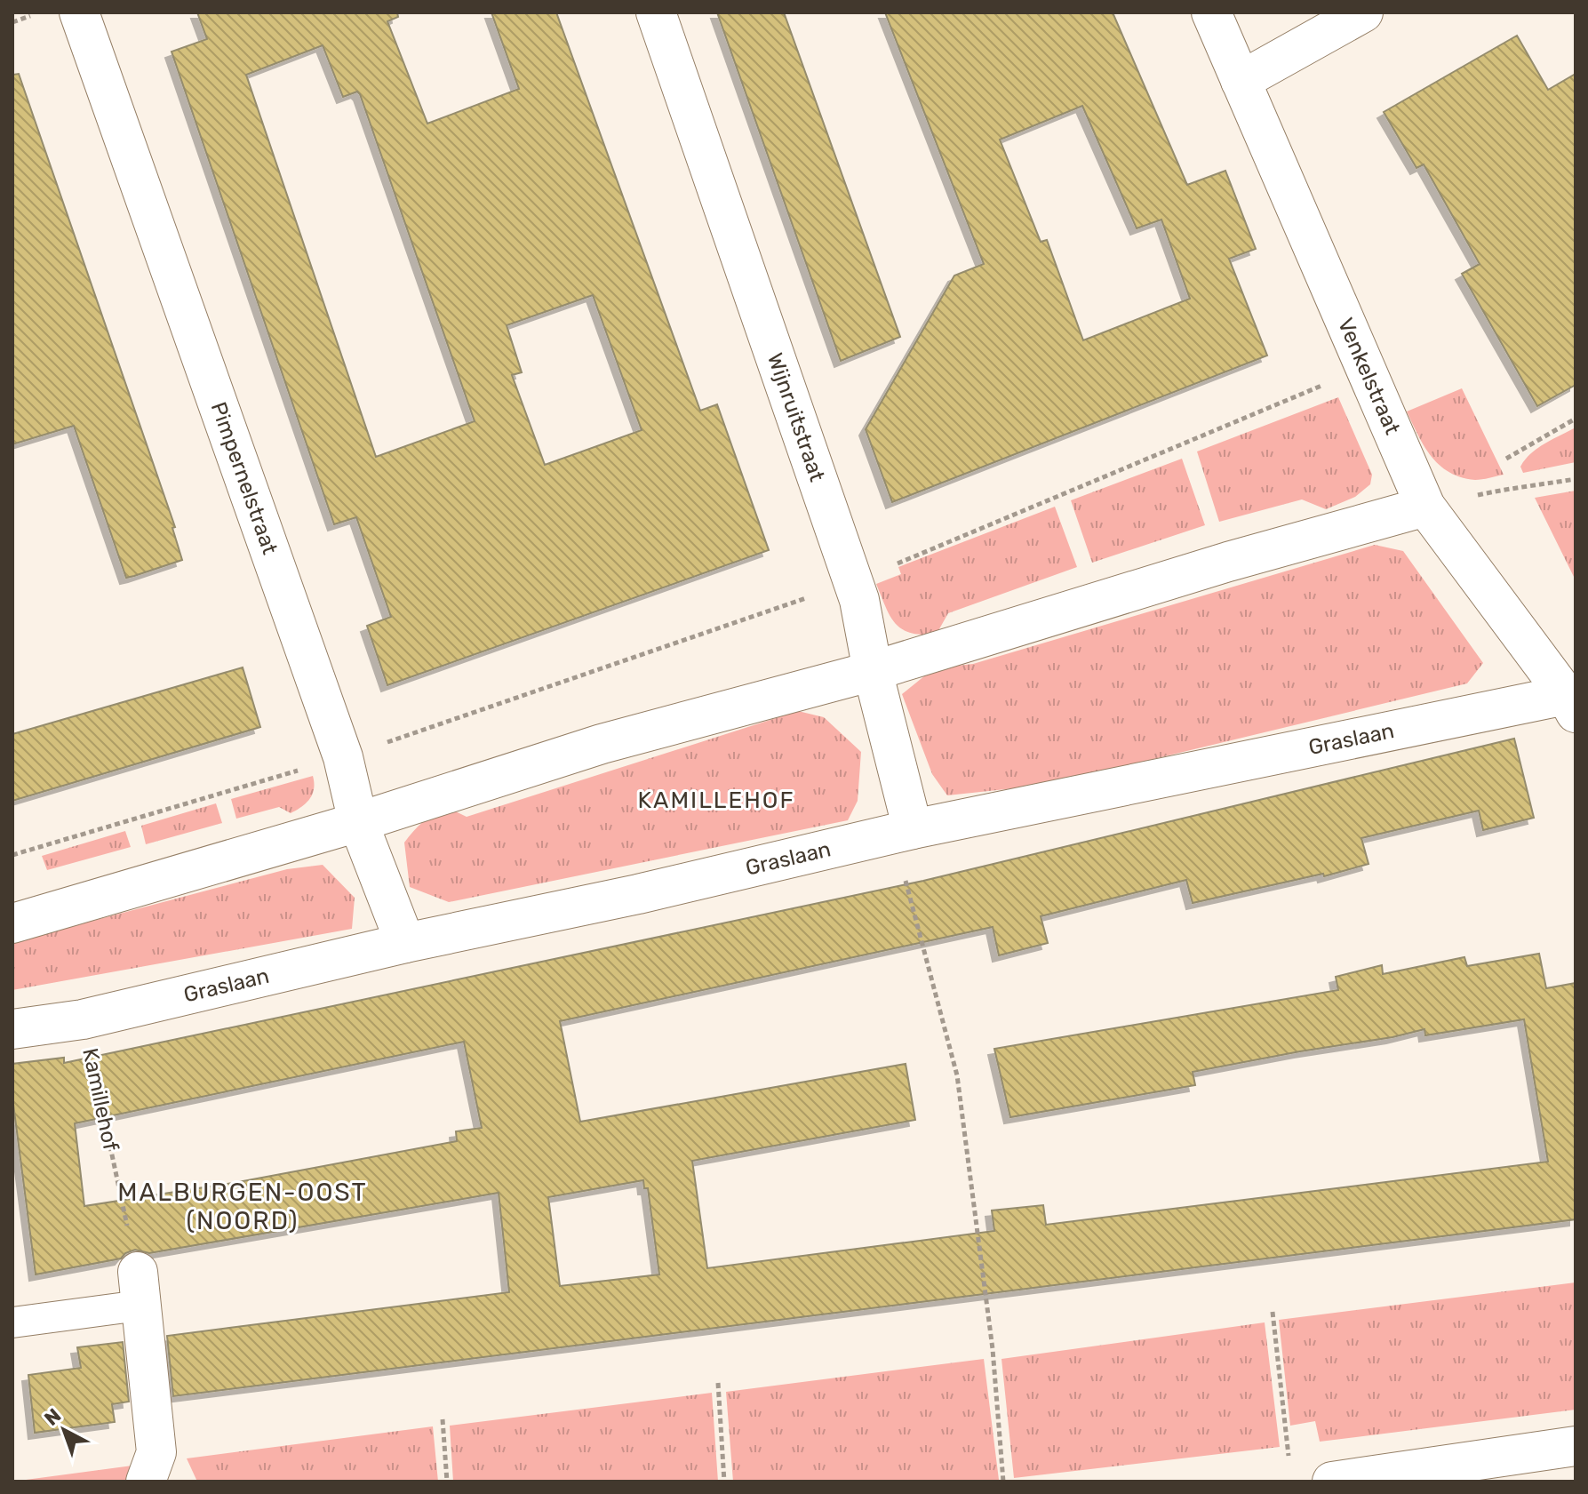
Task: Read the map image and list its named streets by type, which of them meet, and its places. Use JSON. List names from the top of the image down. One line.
{"streets":{"street":["Venkelstraat","Wijnruitstraat","Pimpernelstraat","Graslaan"],"path":["Kamillehof"]},"crossings":[["Venkelstraat","Graslaan"],["Wijnruitstraat","Graslaan"],["Pimpernelstraat","Graslaan"],["Graslaan","Kamillehof"]],"districts":["KAMILLEHOF","MALBURGEN-OOST (NOORD)"],"north":"top left"}
